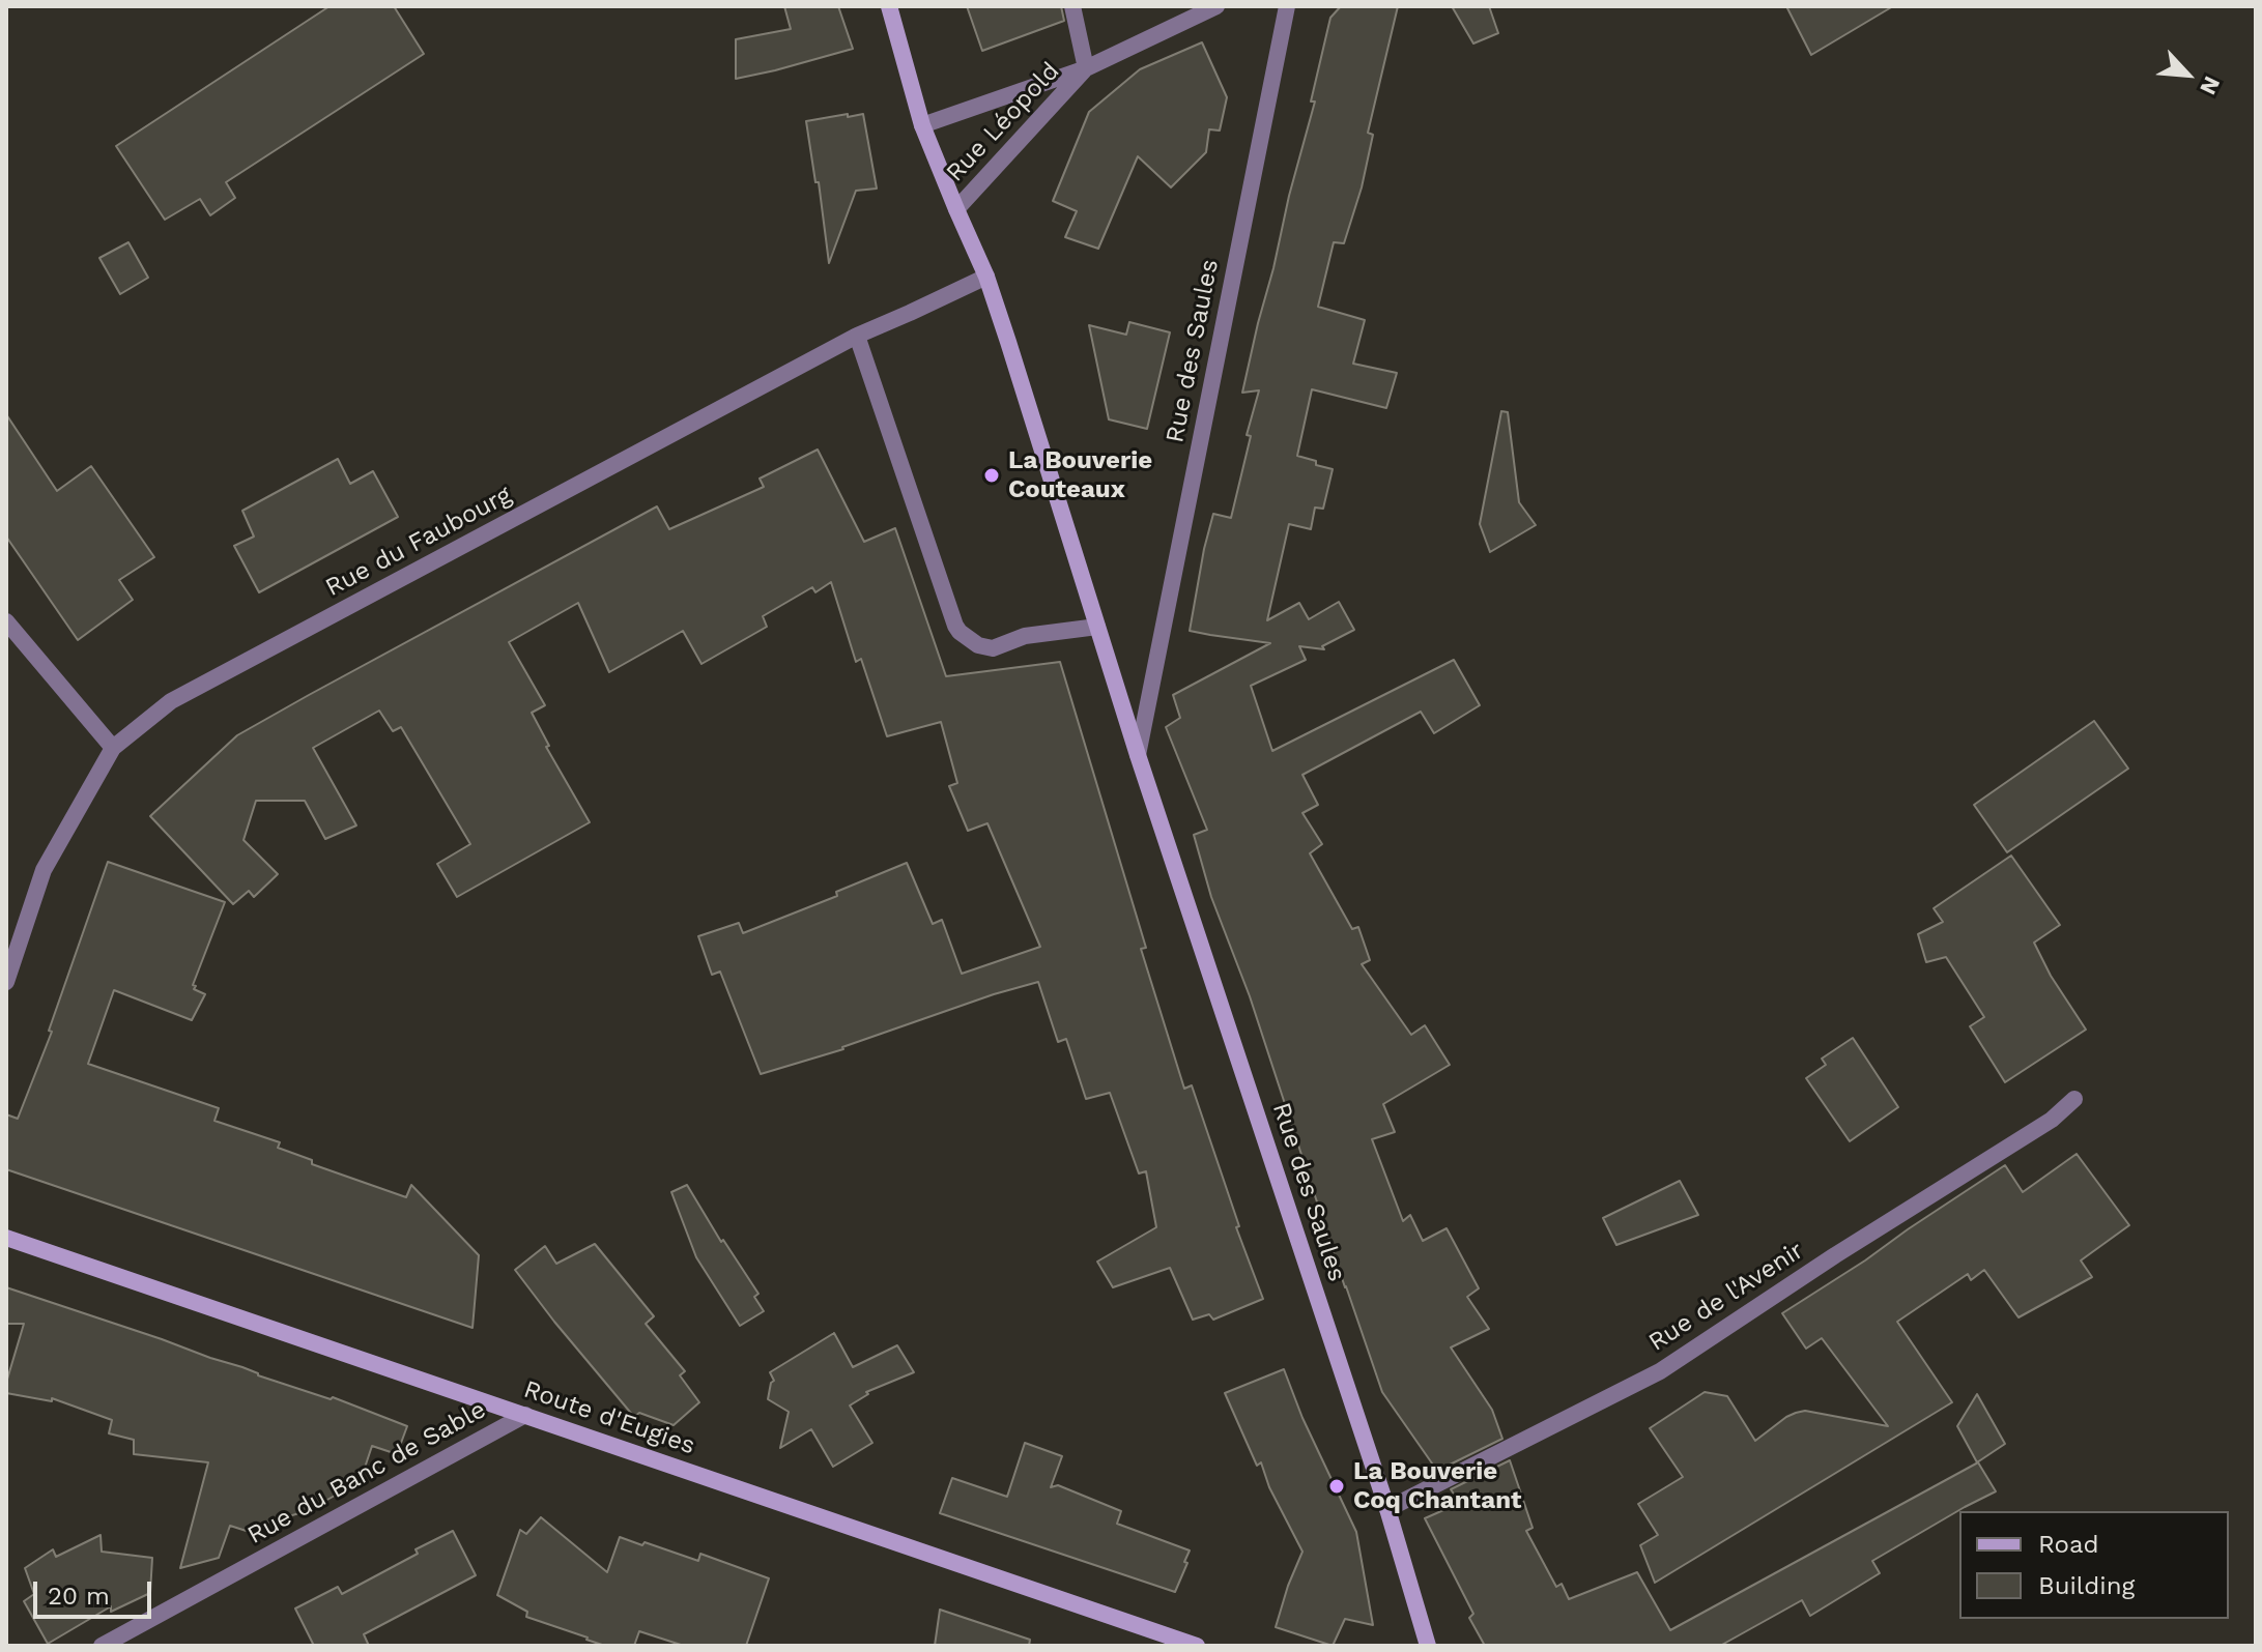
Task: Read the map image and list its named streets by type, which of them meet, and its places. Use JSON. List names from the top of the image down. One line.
{"streets":{"street":["Rue Léopold","Rue des Saules","Rue du Faubourg","Rue de l'Avenir","Route d'Eugies","Rue du Banc de Sable"]},"crossings":[["Rue Léopold","Rue des Saules"],["Rue des Saules","Rue du Faubourg"],["Rue des Saules","Rue de l'Avenir"],["Route d'Eugies","Rue du Banc de Sable"]],"places":["La Bouverie Couteaux","La Bouverie Coq Chantant"],"legend":["Road","Building"],"scale_bar":"20 m","north":"bottom right"}
